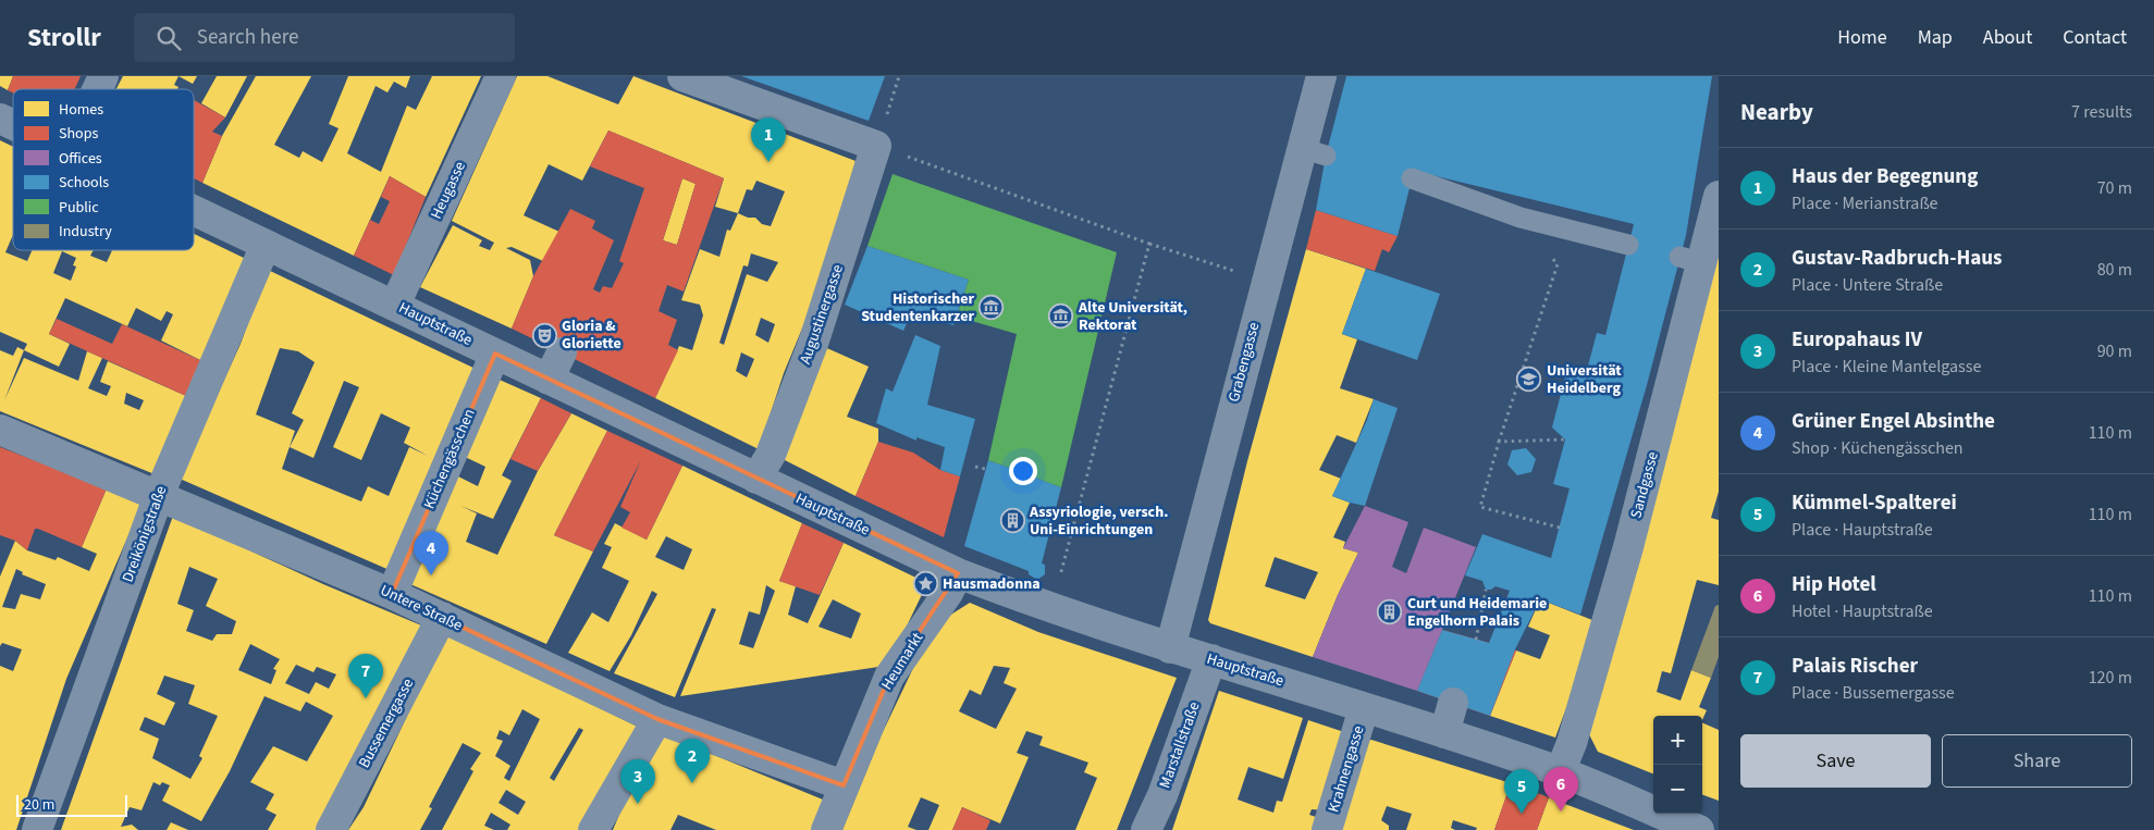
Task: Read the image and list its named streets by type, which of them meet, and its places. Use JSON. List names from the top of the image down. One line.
{"streets":{"street":["Heugasse","Augustinergasse","Hauptstraße","Grabengasse","Küchengässchen","Sandgasse","Dreikönigstraße","Untere Straße","Heumarkt","Bussemergasse","Marstallstraße","Krahnengasse"]},"crossings":[["Heugasse","Hauptstraße"],["Augustinergasse","Hauptstraße"],["Hauptstraße","Grabengasse"],["Hauptstraße","Küchengässchen"],["Hauptstraße","Sandgasse"],["Hauptstraße","Dreikönigstraße"],["Hauptstraße","Heumarkt"],["Hauptstraße","Marstallstraße"],["Hauptstraße","Krahnengasse"],["Küchengässchen","Untere Straße"],["Dreikönigstraße","Untere Straße"],["Untere Straße","Heumarkt"],["Untere Straße","Bussemergasse"]],"places":{"museum":["Historischer Studentenkarzer","Alte Universität, Rektorat"],"theatre":["Gloria & Gloriette"],"school or university":["Universität Heidelberg"],"building":["Assyriologie, versch. Uni-Einrichtungen","Curt und Heidemarie Engelhorn Palais"],"place":["Hausmadonna"]},"legend":["Homes","Shops","Offices","Schools","Public","Industry"],"scale_bar":"20 m","page":{"header":"Strollr","search":"Search here","nav":["Home","Map","About","Contact"],"heading":["Nearby","7 results"],"pins":["1","4","7","2","3","6","5"],"list":[{"mark":"1","name":"Haus der Begegnung","note":"Place · Merianstraße","value":"70 m"},{"mark":"2","name":"Gustav-Radbruch-Haus","note":"Place · Untere Straße","value":"80 m"},{"mark":"3","name":"Europahaus IV","note":"Place · Kleine Mantelgasse","value":"90 m"},{"mark":"4","name":"Grüner Engel Absinthe","note":"Shop · Küchengässchen","value":"110 m"},{"mark":"5","name":"Kümmel-Spalterei","note":"Place · Hauptstraße","value":"110 m"},{"mark":"6","name":"Hip Hotel","note":"Hotel · Hauptstraße","value":"110 m"},{"mark":"7","name":"Palais Rischer","note":"Place · Bussemergasse","value":"120 m"}],"map_buttons":["+","−"],"buttons":["Save","Share"],"scale":"20 m"}}
